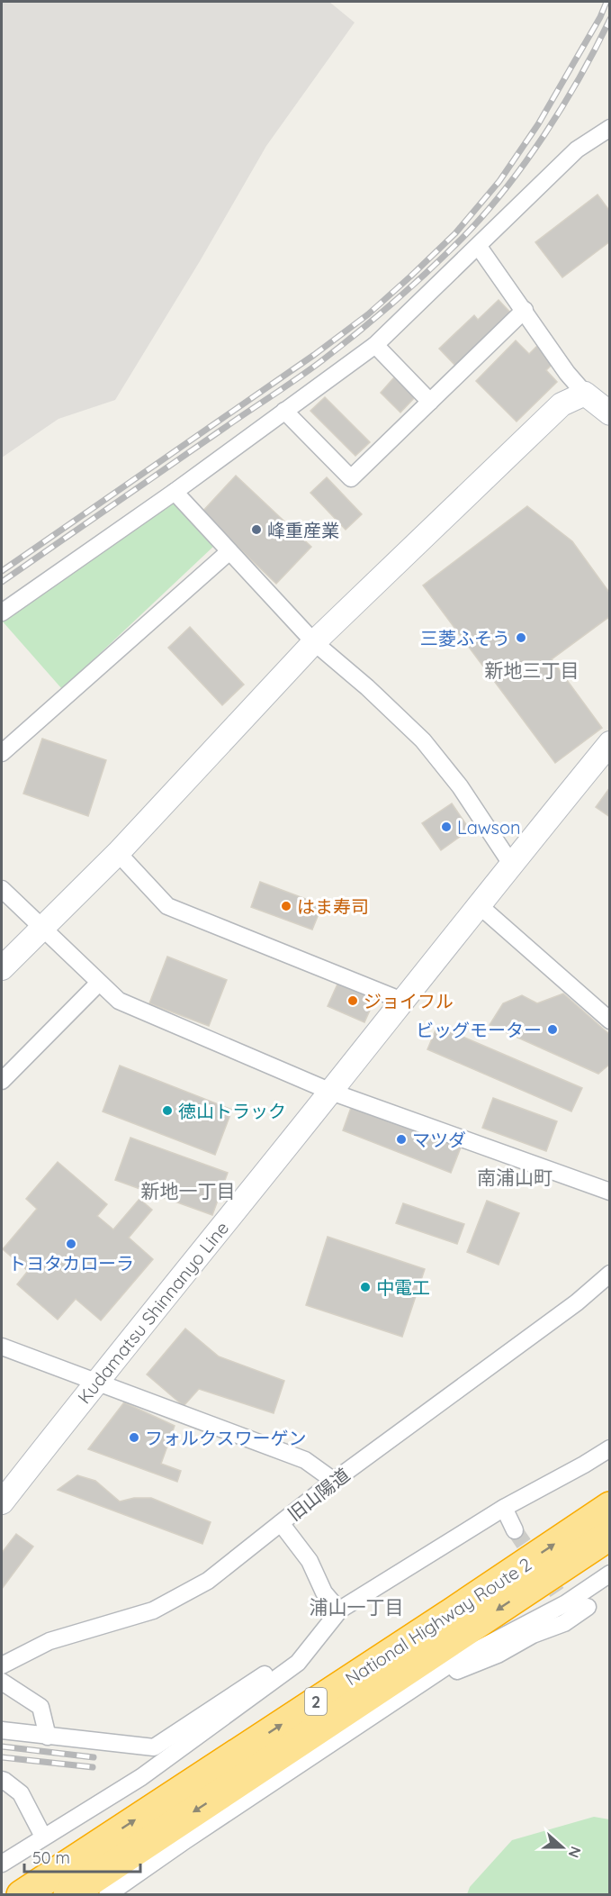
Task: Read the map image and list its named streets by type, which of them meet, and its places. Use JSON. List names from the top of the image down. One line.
{"streets":{"highway":["National Highway Route 2","2"],"main road":["Kudamatsu Shinnanyo Line"],"street":["旧山陽道"]},"districts":["新地三丁目","南浦山町","新地一丁目","浦山一丁目"],"places":["峰重産業","三菱ふそう","Lawson","はま寿司","ジョイフル","ビッグモーター","徳山トラック","マツダ","トヨタカローラ","中電工","フォルクスワーゲン"],"scale_bar":"50 m","north":"right"}
